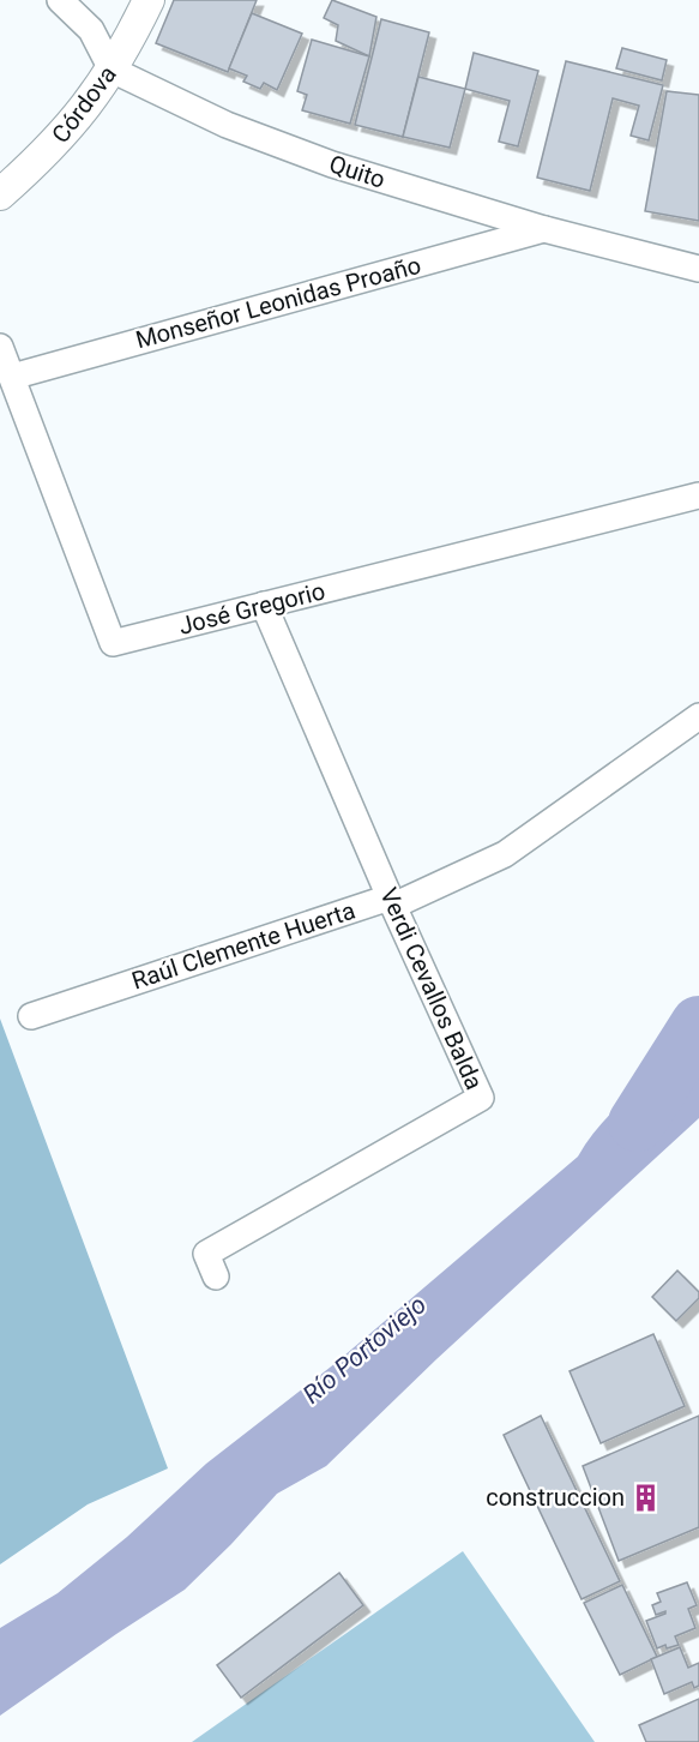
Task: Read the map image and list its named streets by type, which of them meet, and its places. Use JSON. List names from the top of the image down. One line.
{"streets":{"street":["Córdova","Quito","Monseñor Leonidas Proaño","José Gregorio","Raúl Clemente Huerta","Verdi Cevallos Balda"]},"crossings":[["Córdova","Quito"],["Quito","Monseñor Leonidas Proaño"],["Monseñor Leonidas Proaño","José Gregorio"],["José Gregorio","Verdi Cevallos Balda"],["Raúl Clemente Huerta","Verdi Cevallos Balda"]],"water":["Río Portoviejo"],"places":{"building":["construccion"]}}
